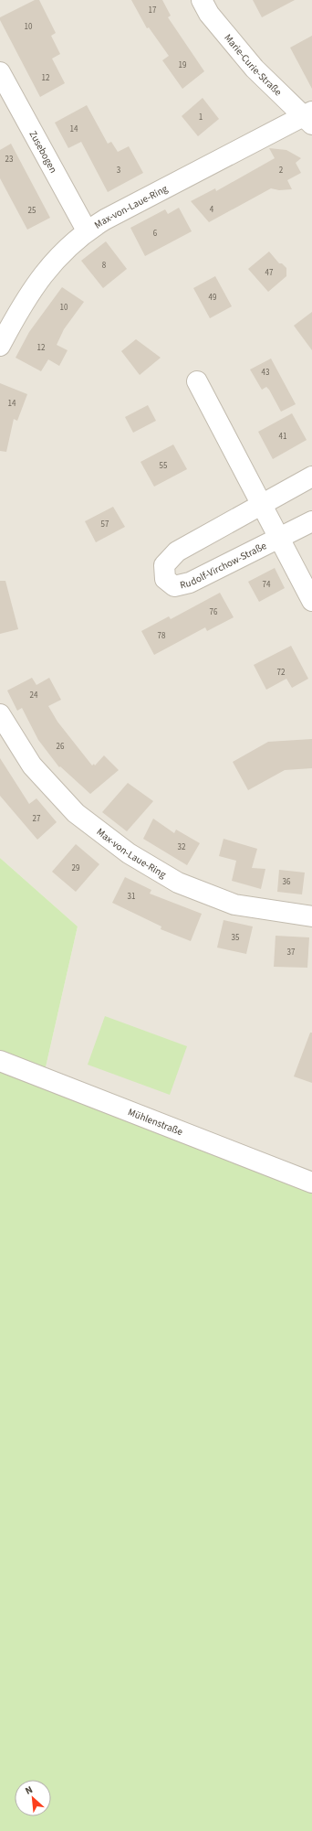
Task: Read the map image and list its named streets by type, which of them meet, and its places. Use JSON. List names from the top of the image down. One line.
{"streets":{"street":["Marie-Curie-Straße","Zusebogen","Max-von-Laue-Ring","Rudolf-Virchow-Straße","Mühlenstraße"]},"crossings":[["Marie-Curie-Straße","Max-von-Laue-Ring"],["Zusebogen","Max-von-Laue-Ring"]],"house_numbers":["17","10","19","12","1","14","23","3","2","4","25","6","8","47","49","10","12","43","14","41","55","57","74","76","78","72","24","26","27","32","29","36","31","35","37"],"north":"top left"}
